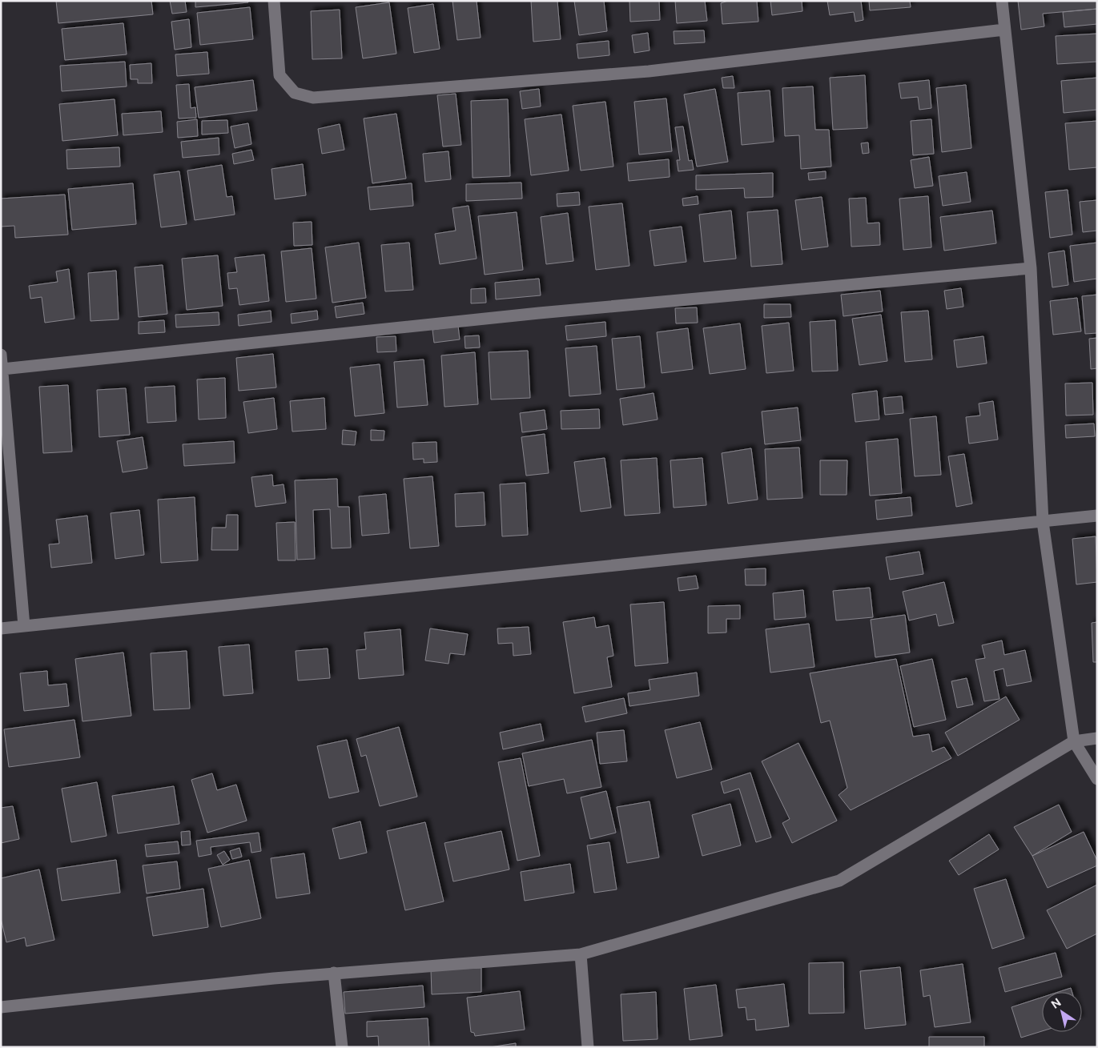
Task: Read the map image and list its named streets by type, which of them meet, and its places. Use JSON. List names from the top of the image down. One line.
{"north":"top left"}
